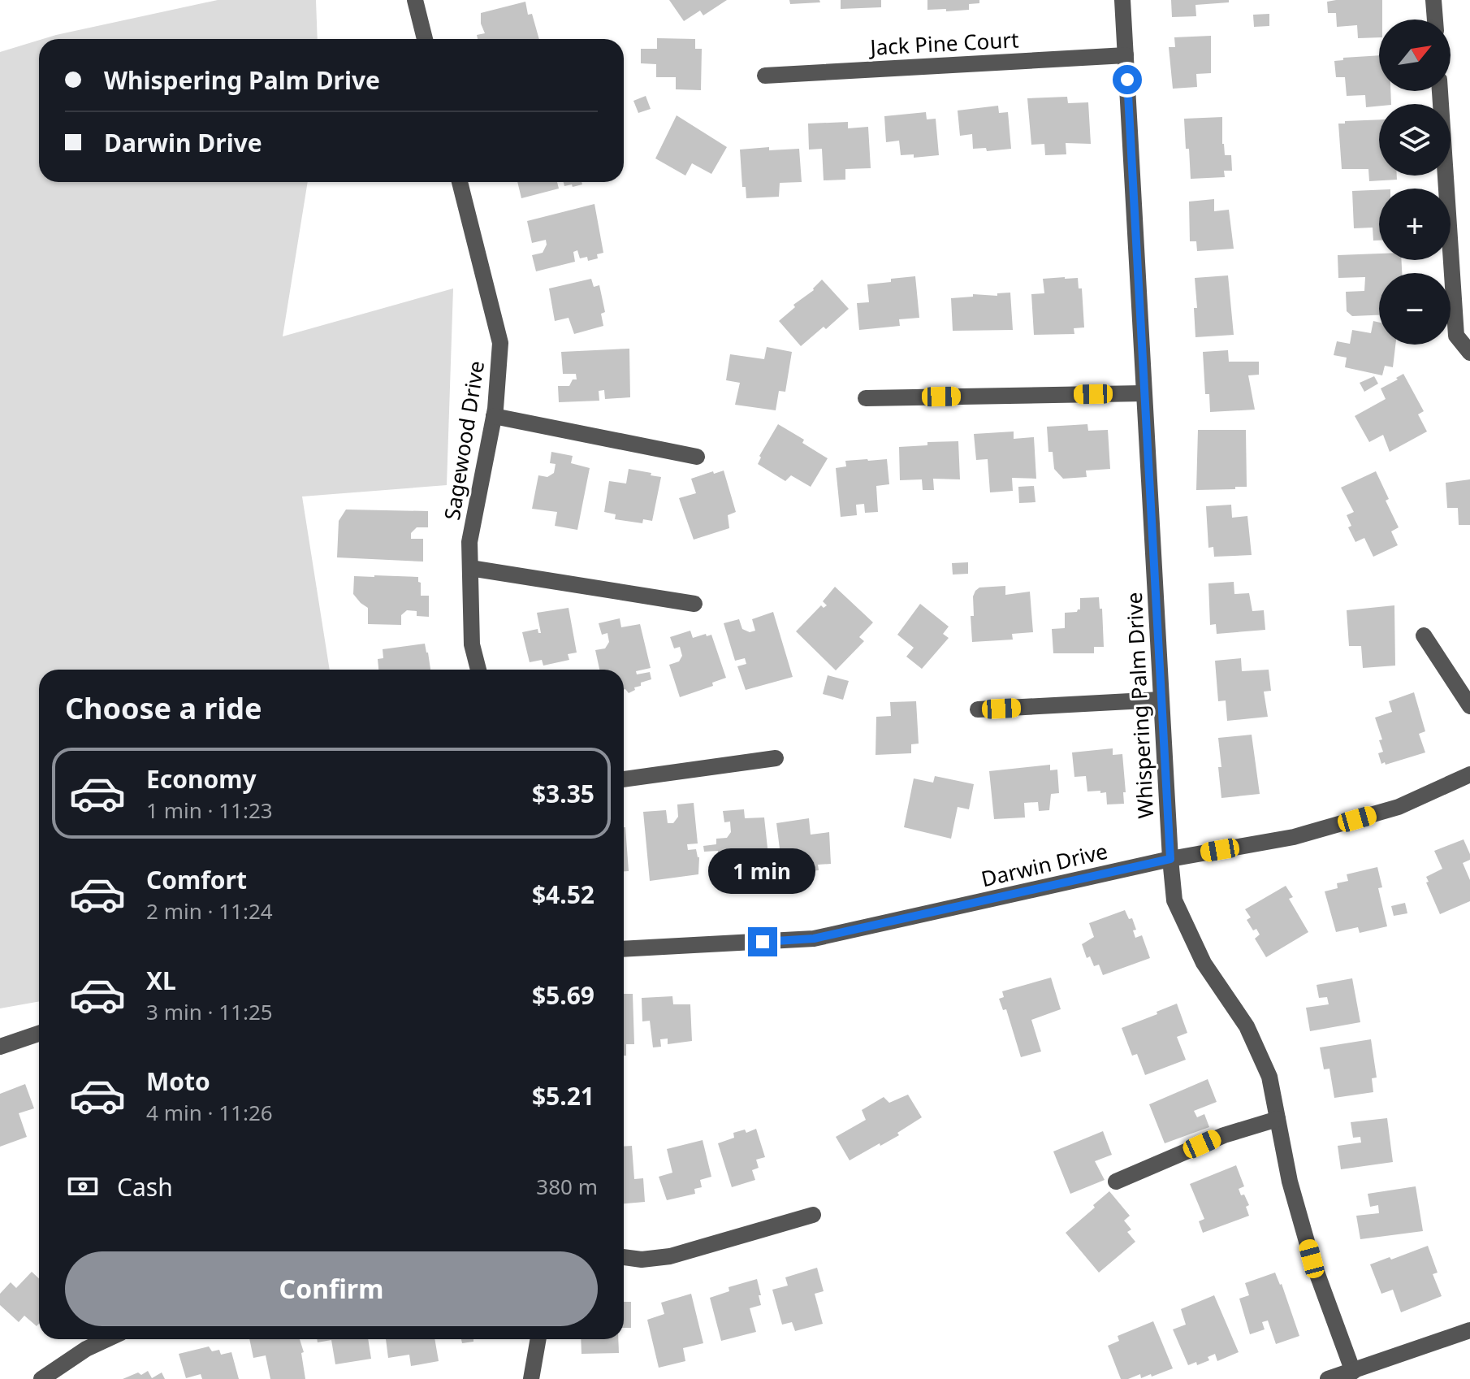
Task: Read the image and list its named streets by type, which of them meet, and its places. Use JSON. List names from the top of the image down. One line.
{"streets":{"street":["Jack Pine Court","Sagewood Drive","Whispering Palm Drive","Darwin Drive"]},"crossings":[["Jack Pine Court","Whispering Palm Drive"],["Whispering Palm Drive","Darwin Drive"]],"north":"top right","page":{"map_buttons":["+","−"],"banner":["Whispering Palm Drive","Darwin Drive"],"heading":"Choose a ride","list":[{"name":"Economy","note":"1 min · 11:23","value":"$3.35"},{"name":"Comfort","note":"2 min · 11:24","value":"$4.52"},{"name":"XL","note":"3 min · 11:25","value":"$5.69"},{"name":"Moto","note":"4 min · 11:26","value":"$5.21"}],"bubble":"1 min","pay":["Cash","380 m"],"buttons":"Confirm"}}
